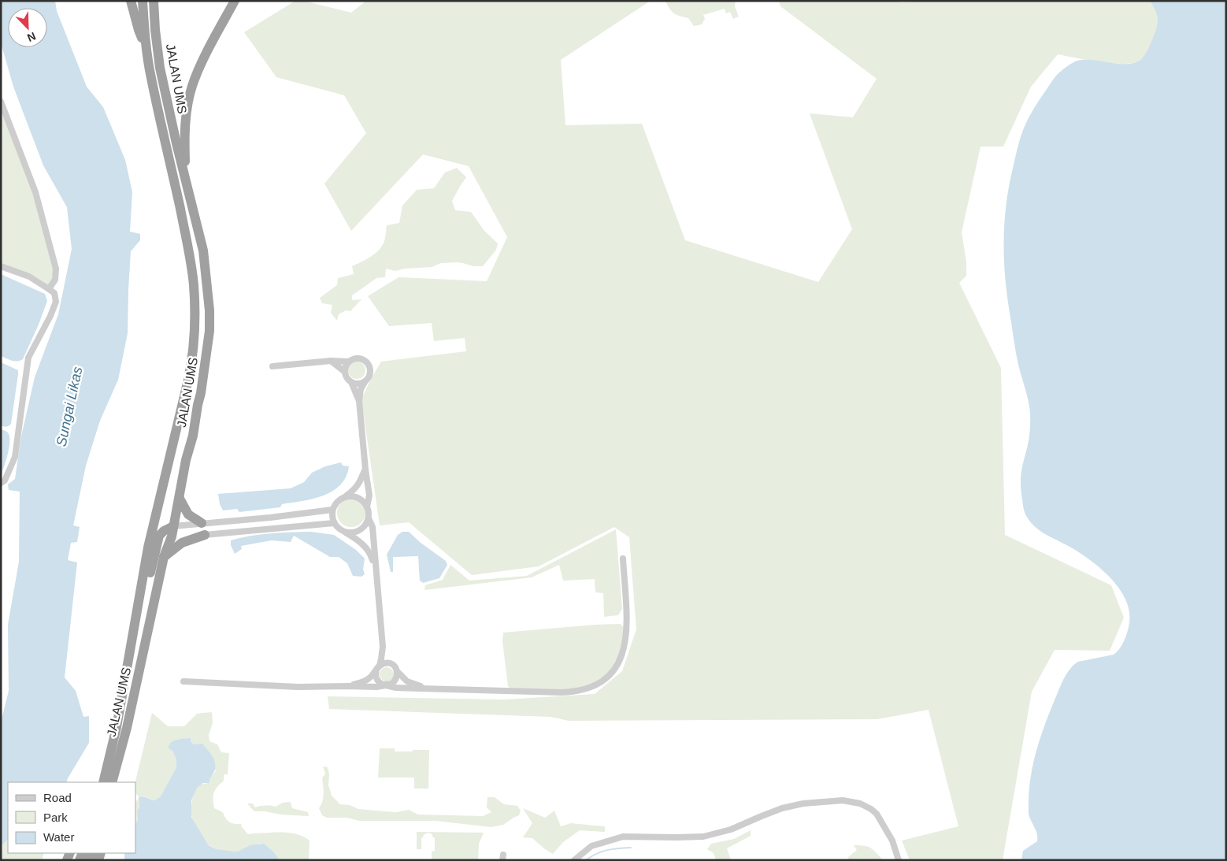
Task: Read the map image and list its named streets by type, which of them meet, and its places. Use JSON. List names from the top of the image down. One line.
{"streets":{"highway":["JALAN UMS"]},"water":["Sungai Likas"],"legend":["Road","Park","Water"],"north":"bottom right"}
